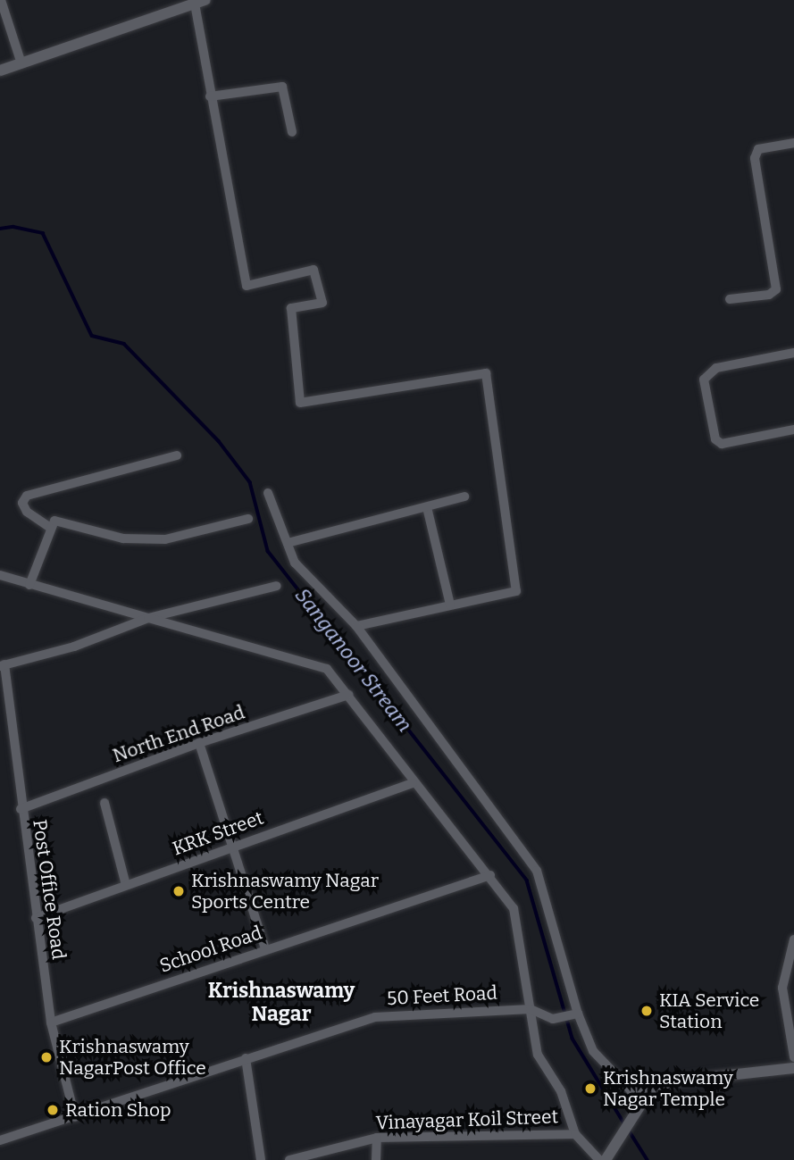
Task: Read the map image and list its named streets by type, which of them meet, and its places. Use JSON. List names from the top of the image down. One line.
{"streets":{"street":["North End Road","KRK Street","Post Office Road","School Road","50 Feet Road","Vinayagar Koil Street"]},"crossings":[["North End Road","Post Office Road"],["KRK Street","Post Office Road"],["Post Office Road","School Road"],["Post Office Road","50 Feet Road"]],"districts":["Krishnaswamy Nagar"],"water":["Sanganoor Stream"],"places":["Krishnaswamy Nagar Sports Centre","KIA Service Station","Krishnaswamy NagarPost Office","Krishnaswamy Nagar Temple","Ration Shop"]}
